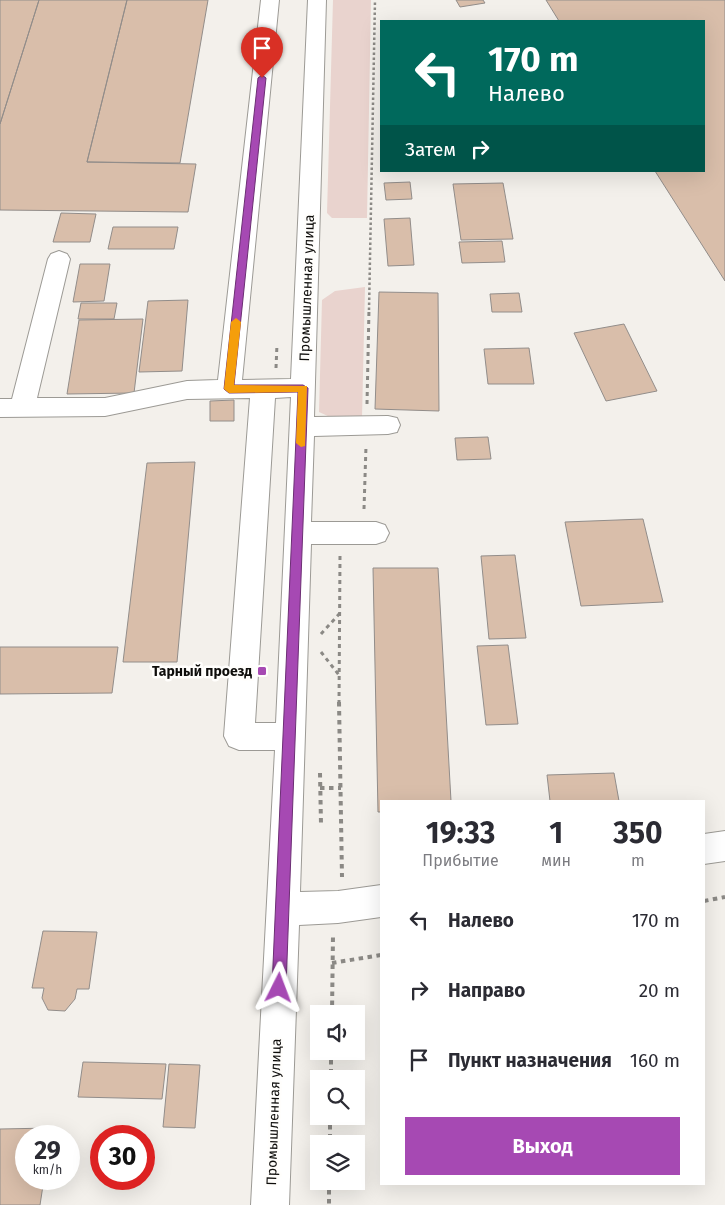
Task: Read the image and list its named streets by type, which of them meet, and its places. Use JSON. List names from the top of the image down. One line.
{"streets":{"street":["Промышленная улица"]},"places":{"transit":["Тарный проезд"]},"page":{"turn":["170 m","Налево"],"then":"Затем","eta":["19:33","Прибытие","1","мин","350","m"],"list":[{"name":"Налево","value":"170 m"},{"name":"Направо","value":"20 m"},{"name":"Пункт назначения","value":"160 m"}],"buttons":"Выход","speed":"29 km/h","limit":"30"}}
